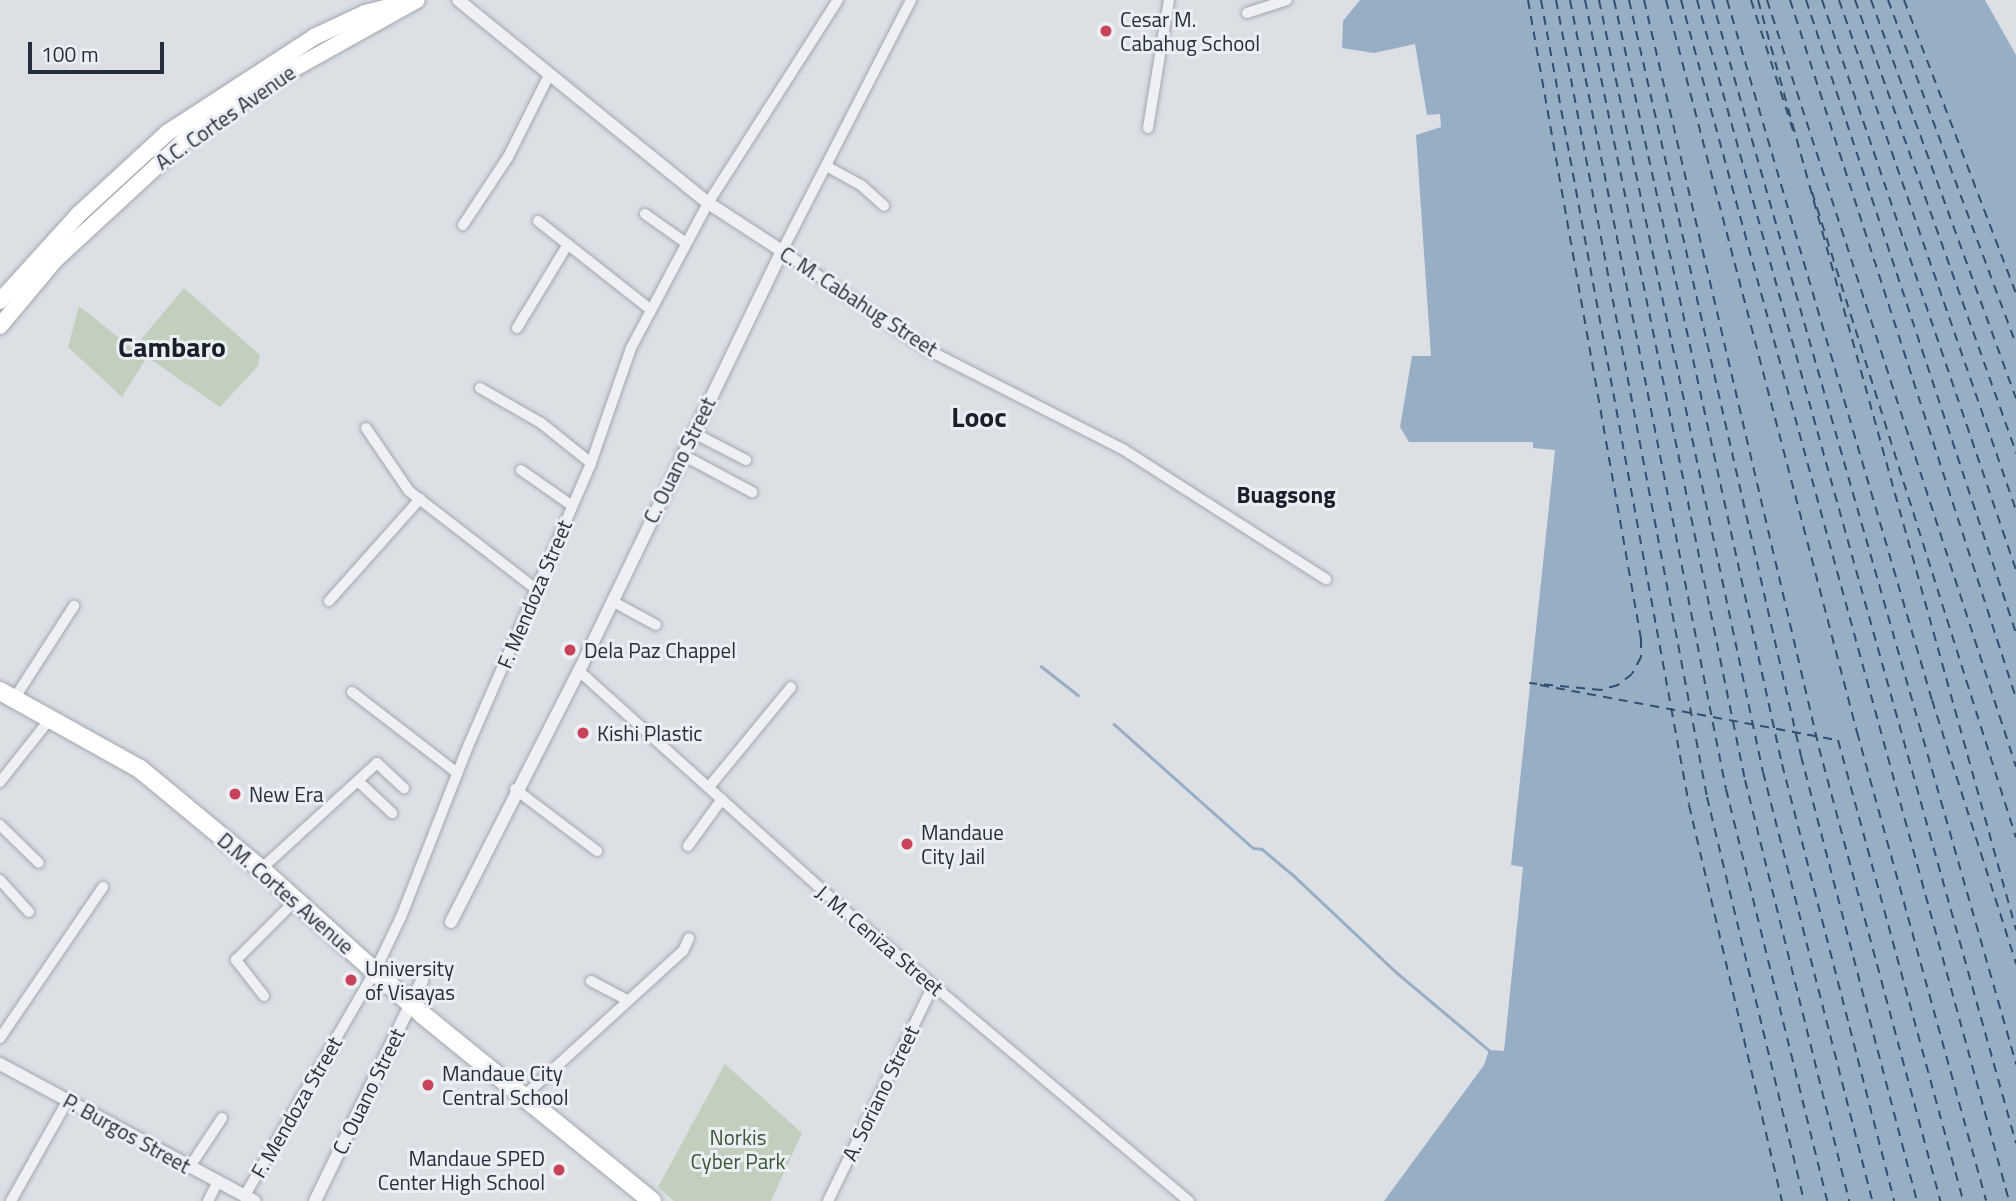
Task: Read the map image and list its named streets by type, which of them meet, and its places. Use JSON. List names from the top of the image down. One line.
{"streets":{"highway":["D.M. Cortes Avenue"],"main road":["A.C. Cortes Avenue"],"street":["C. M. Cabahug Street","C. Ouano Street","F. Mendoza Street","J. M. Ceniza Street","A. Soriano Street","P. Burgos Street"]},"crossings":[["C. M. Cabahug Street","C. Ouano Street"],["C. M. Cabahug Street","F. Mendoza Street"],["C. Ouano Street","D.M. Cortes Avenue"],["C. Ouano Street","J. M. Ceniza Street"],["F. Mendoza Street","D.M. Cortes Avenue"],["F. Mendoza Street","P. Burgos Street"],["J. M. Ceniza Street","A. Soriano Street"]],"districts":["Cambaro","Looc","Buagsong"],"parks":["Norkis Cyber Park"],"places":["Cesar M. Cabahug School","Dela Paz Chappel","Kishi Plastic","New Era","Mandaue City Jail","University of Visayas","Mandaue City Central School","Mandaue SPED Center High School"],"scale_bar":"100 m"}
